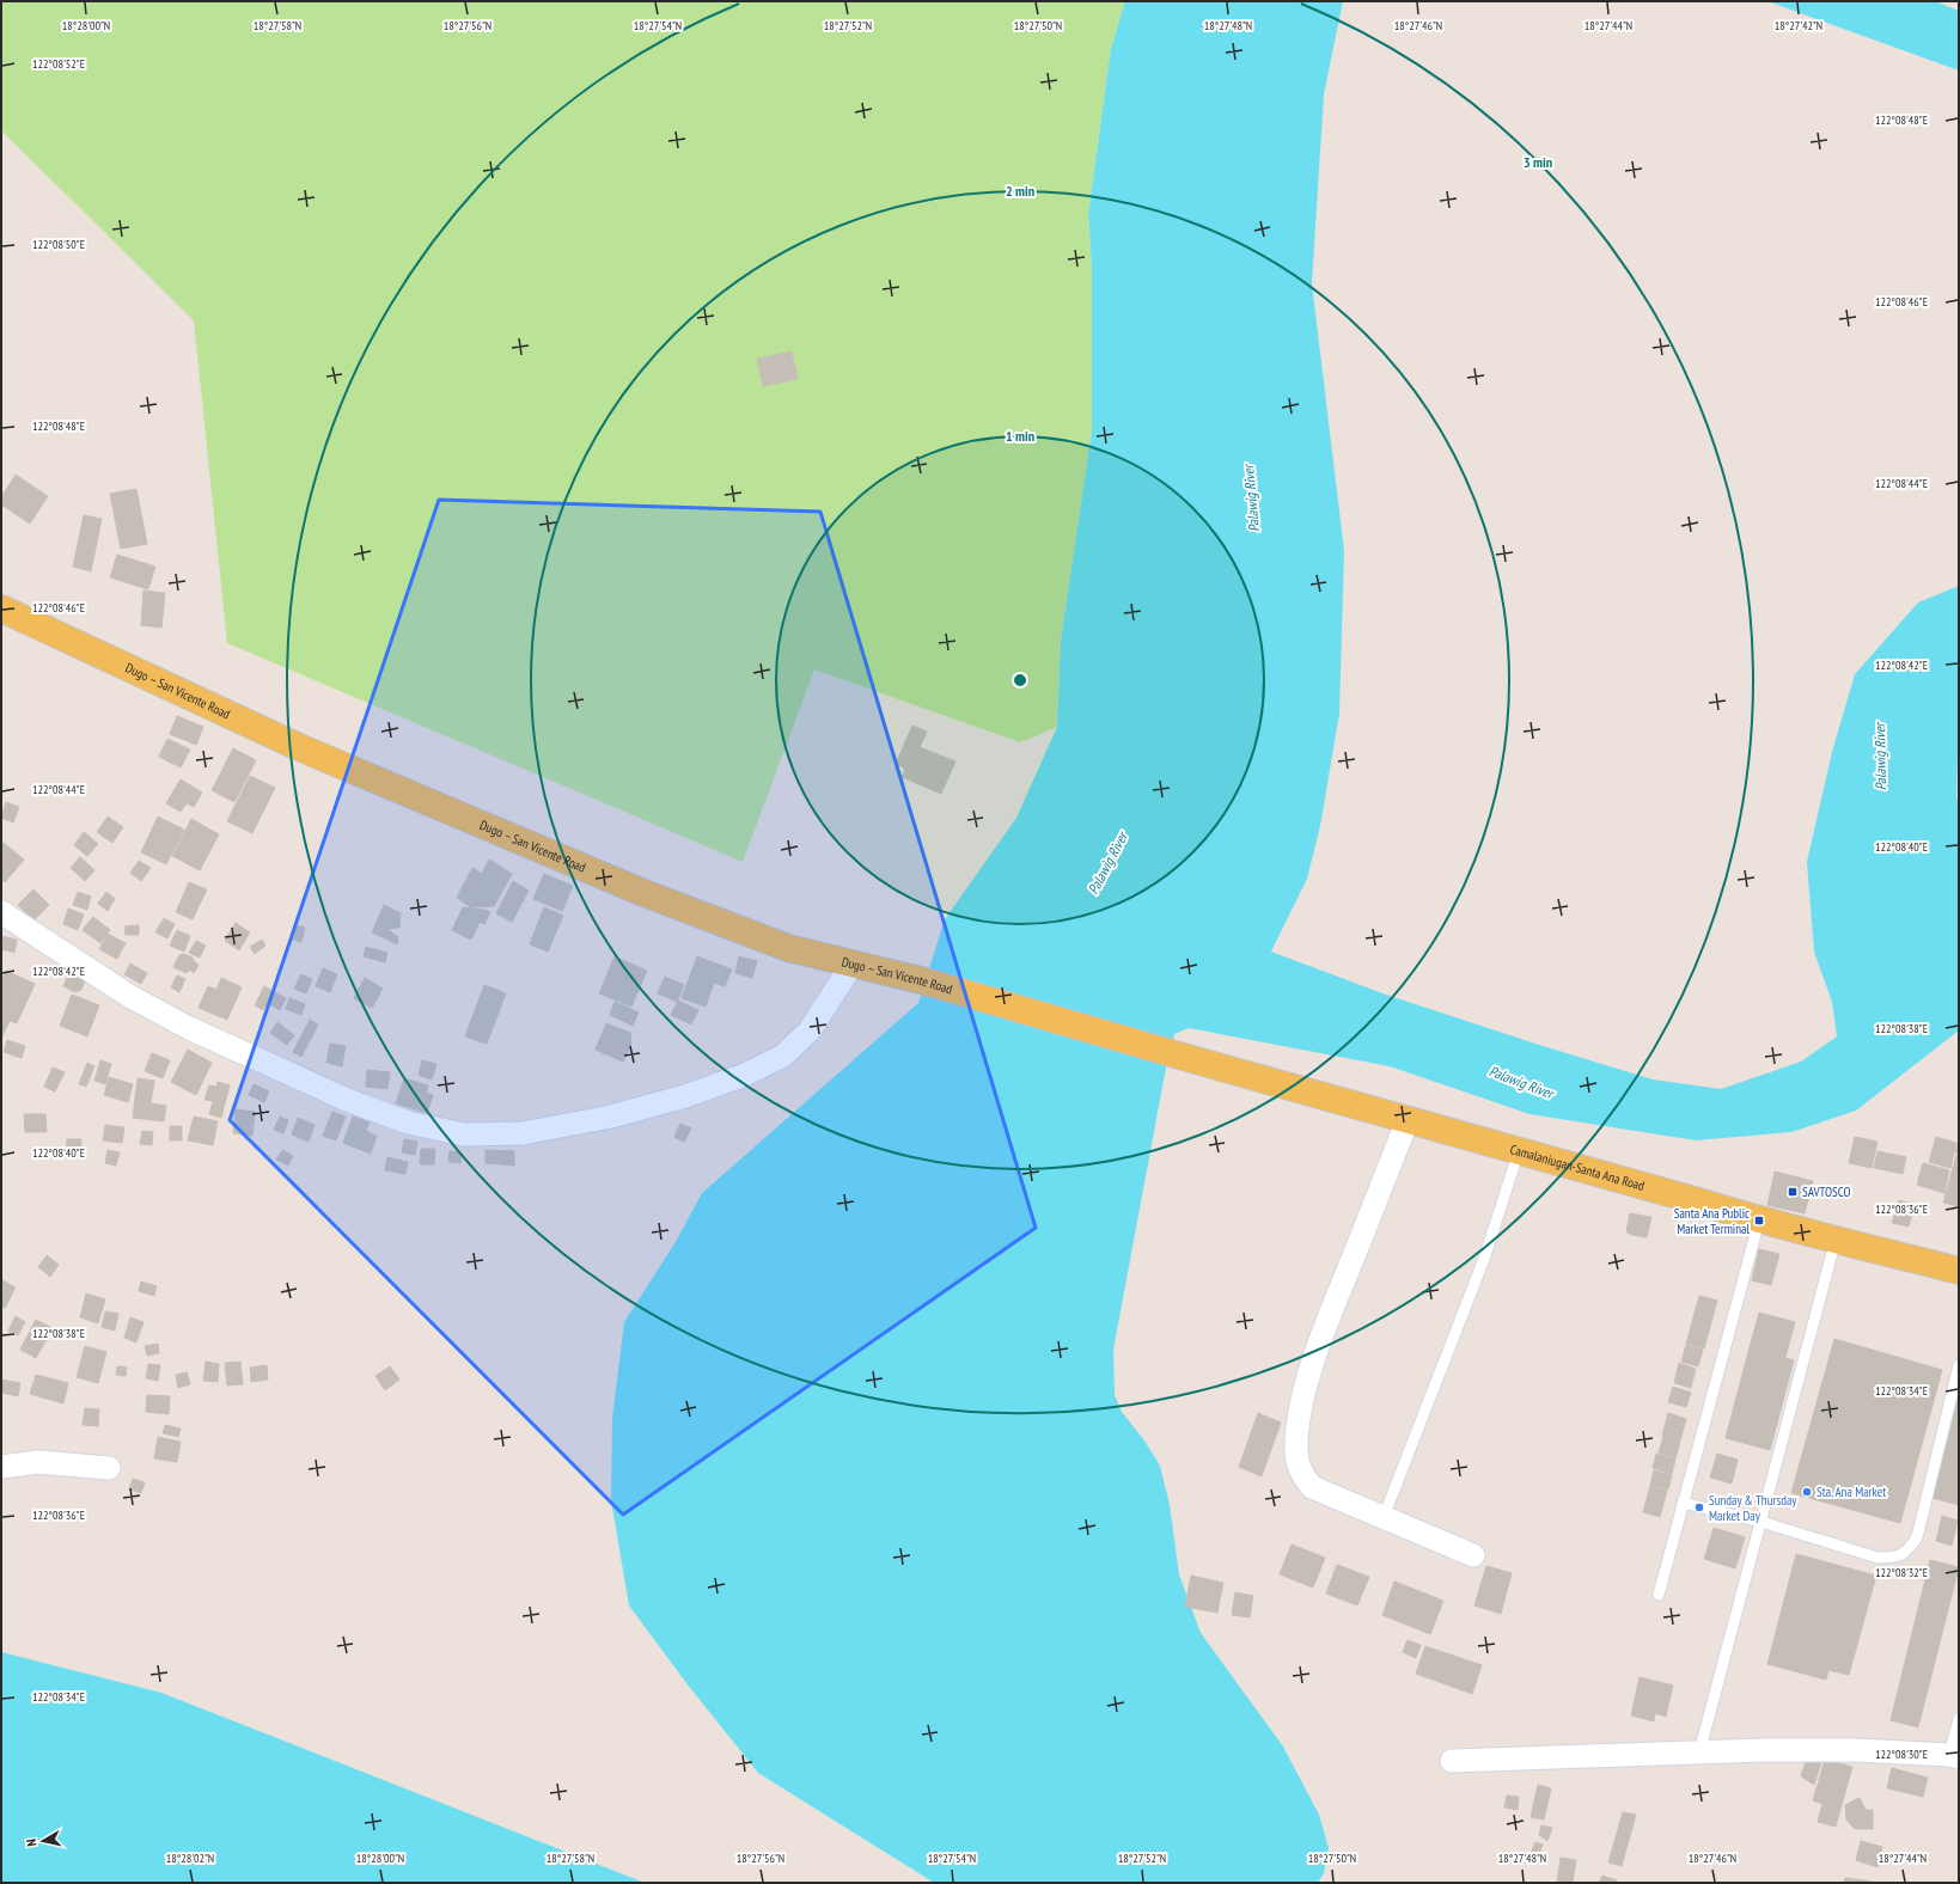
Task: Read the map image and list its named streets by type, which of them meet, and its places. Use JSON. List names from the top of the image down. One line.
{"streets":{"main road":["Dugo – San Vicente Road","Camalaniugan-Santa Ana Road"]},"crossings":[["Dugo – San Vicente Road","Camalaniugan-Santa Ana Road"]],"water":["Palawig River"],"places":{"transit":["SAVTOSCO","Santa Ana Public Market Terminal"],"other":["Sta. Ana Market","Sunday & Thursday Market Day"]},"north":"left","coordinates":["18°28'00\"N","18°27'58\"N","18°27'56\"N","18°27'54\"N","18°27'52\"N","18°27'50\"N","18°27'48\"N","18°27'46\"N","18°27'44\"N","18°27'42\"N","122°08'52\"E","122°08'48\"E","122°08'50\"E","122°08'46\"E","122°08'44\"E","122°08'42\"E","122°08'40\"E","122°08'38\"E","122°08'36\"E","122°08'34\"E","122°08'32\"E","122°08'30\"E","18°28'02\"N"],"rings":["3 min","2 min","1 min"]}
